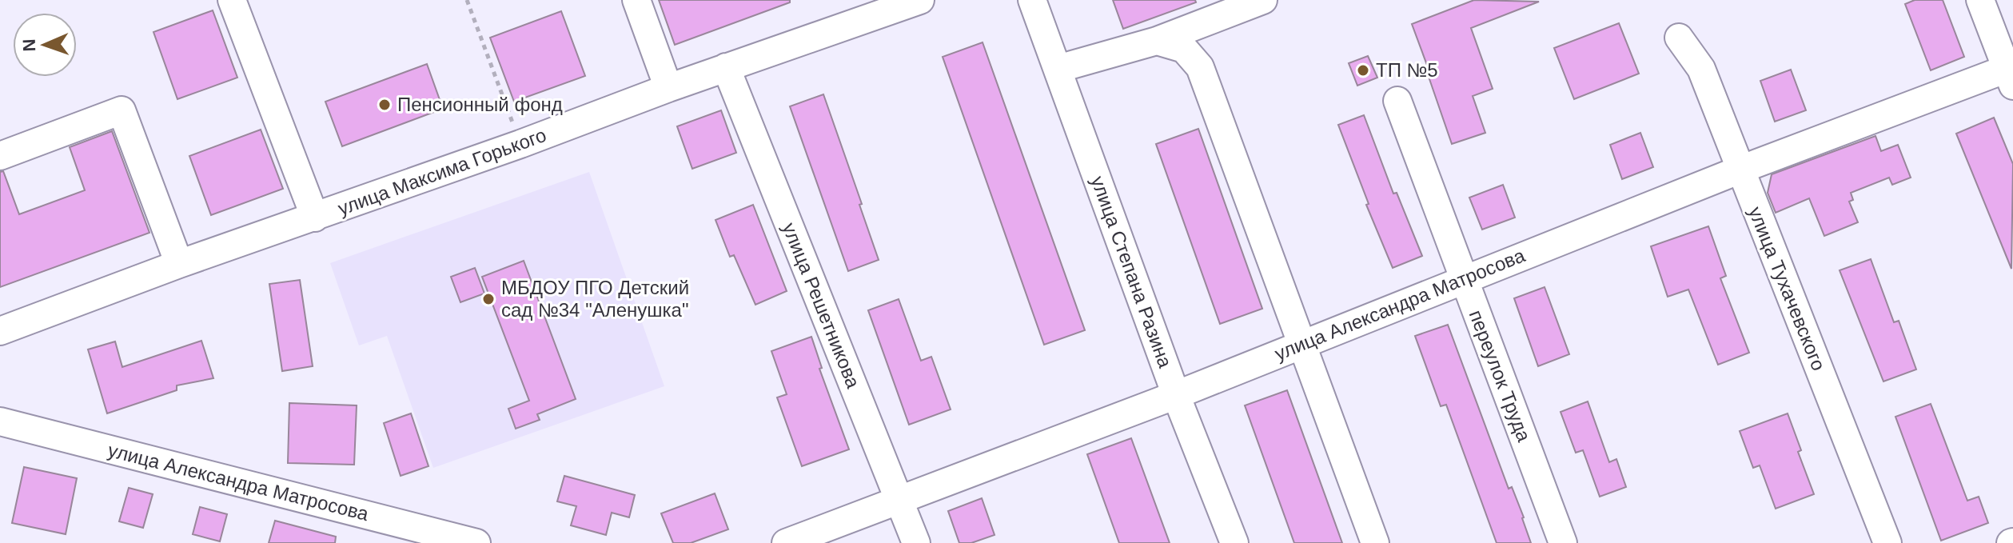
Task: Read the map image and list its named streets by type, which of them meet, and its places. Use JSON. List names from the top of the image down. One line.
{"streets":{"street":["улица Максима Горького","улица Степана Разина","улица Тухачевского","улица Александра Матросова","улица Решетникова","переулок Труда"]},"crossings":[["улица Максима Горького","улица Решетникова"],["улица Степана Разина","улица Александра Матросова"],["улица Тухачевского","улица Александра Матросова"],["улица Александра Матросова","улица Решетникова"],["улица Александра Матросова","переулок Труда"]],"places":["ТП №5","Пенсионный фонд","МБДОУ ПГО Детский сад №34 \"Аленушка\""],"north":"left"}
